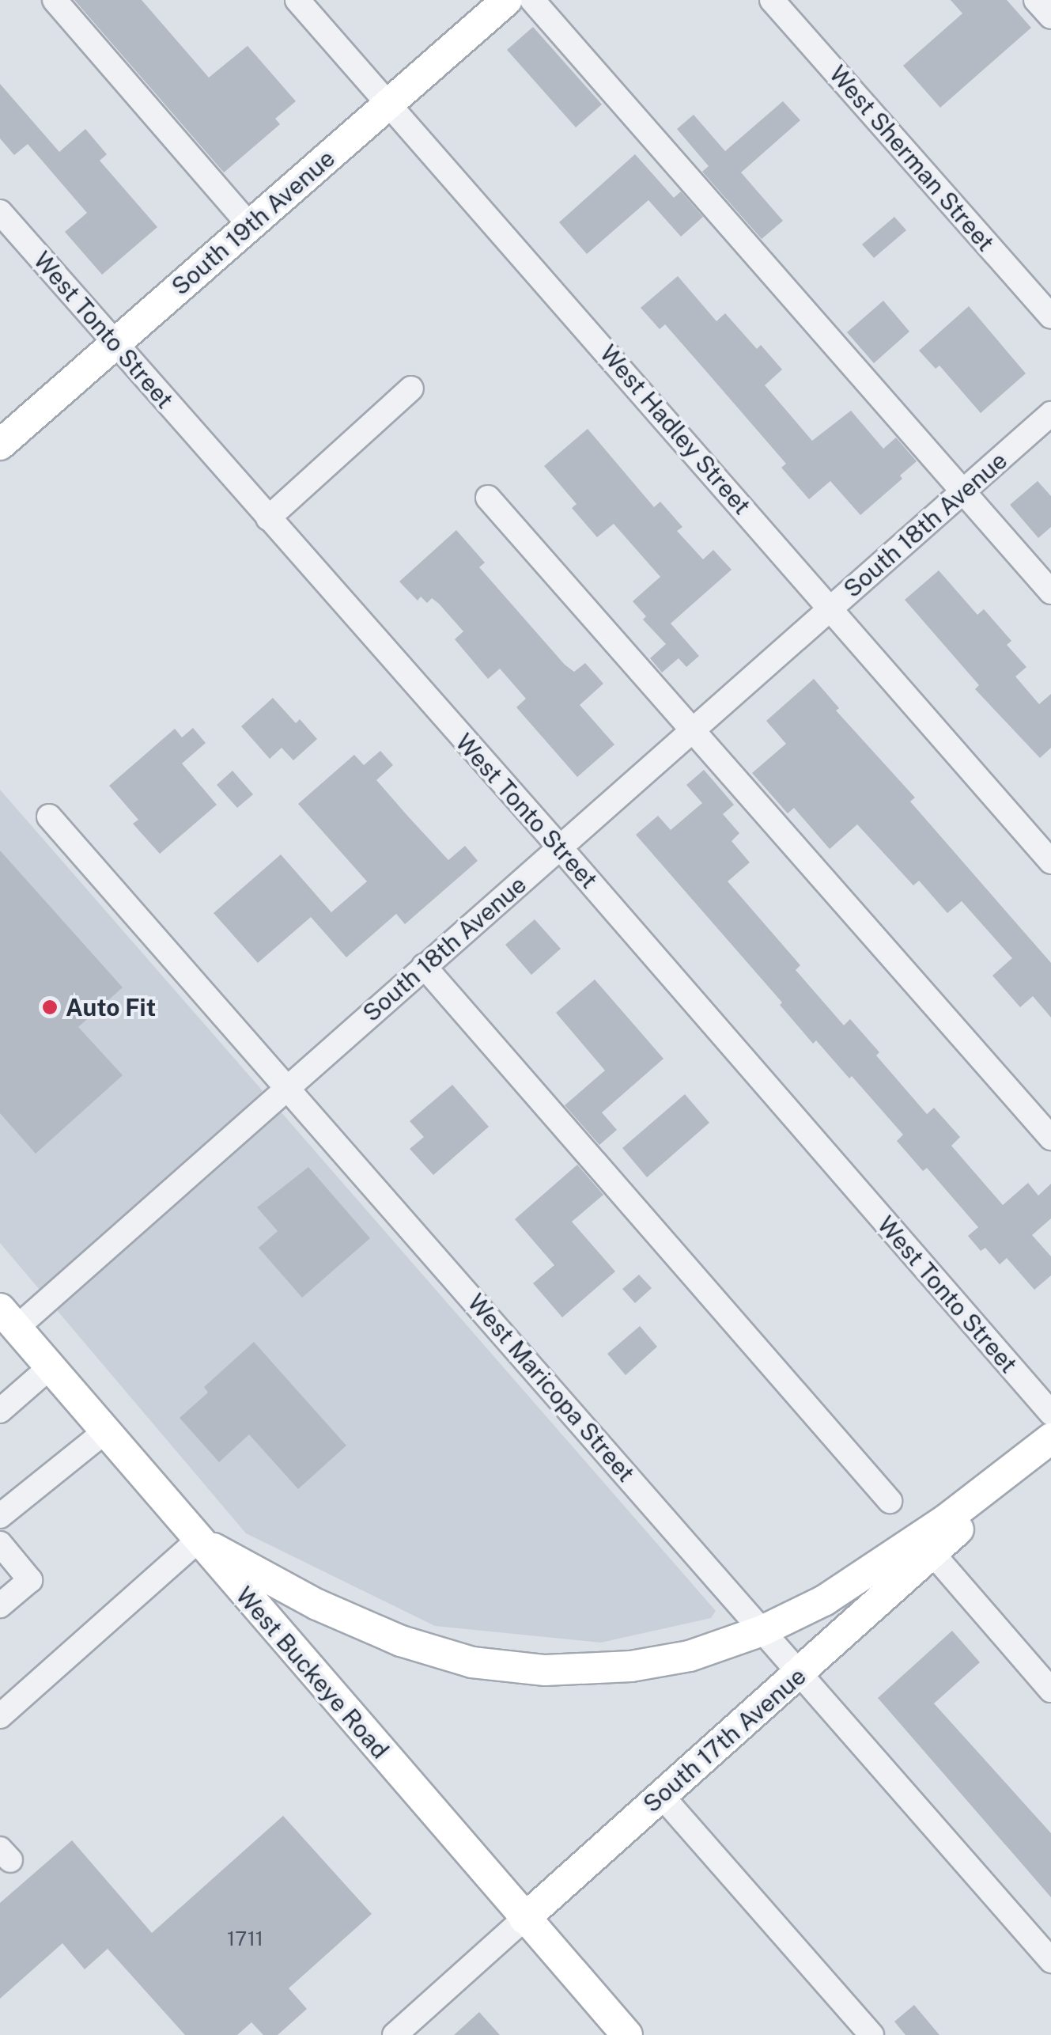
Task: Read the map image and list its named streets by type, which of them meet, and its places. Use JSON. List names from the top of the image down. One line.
{"streets":{"main road":["South 19th Avenue","West Buckeye Road","South 17th Avenue"],"street":["West Sherman Street","West Tonto Street","West Hadley Street","South 18th Avenue","West Maricopa Street"]},"crossings":[["South 19th Avenue","West Tonto Street"],["South 19th Avenue","West Hadley Street"],["West Tonto Street","South 18th Avenue"],["West Hadley Street","South 18th Avenue"],["South 18th Avenue","West Maricopa Street"],["South 18th Avenue","West Buckeye Road"],["West Maricopa Street","South 17th Avenue"],["West Buckeye Road","South 17th Avenue"]],"places":["Auto Fit"],"house_numbers":["1711"]}
